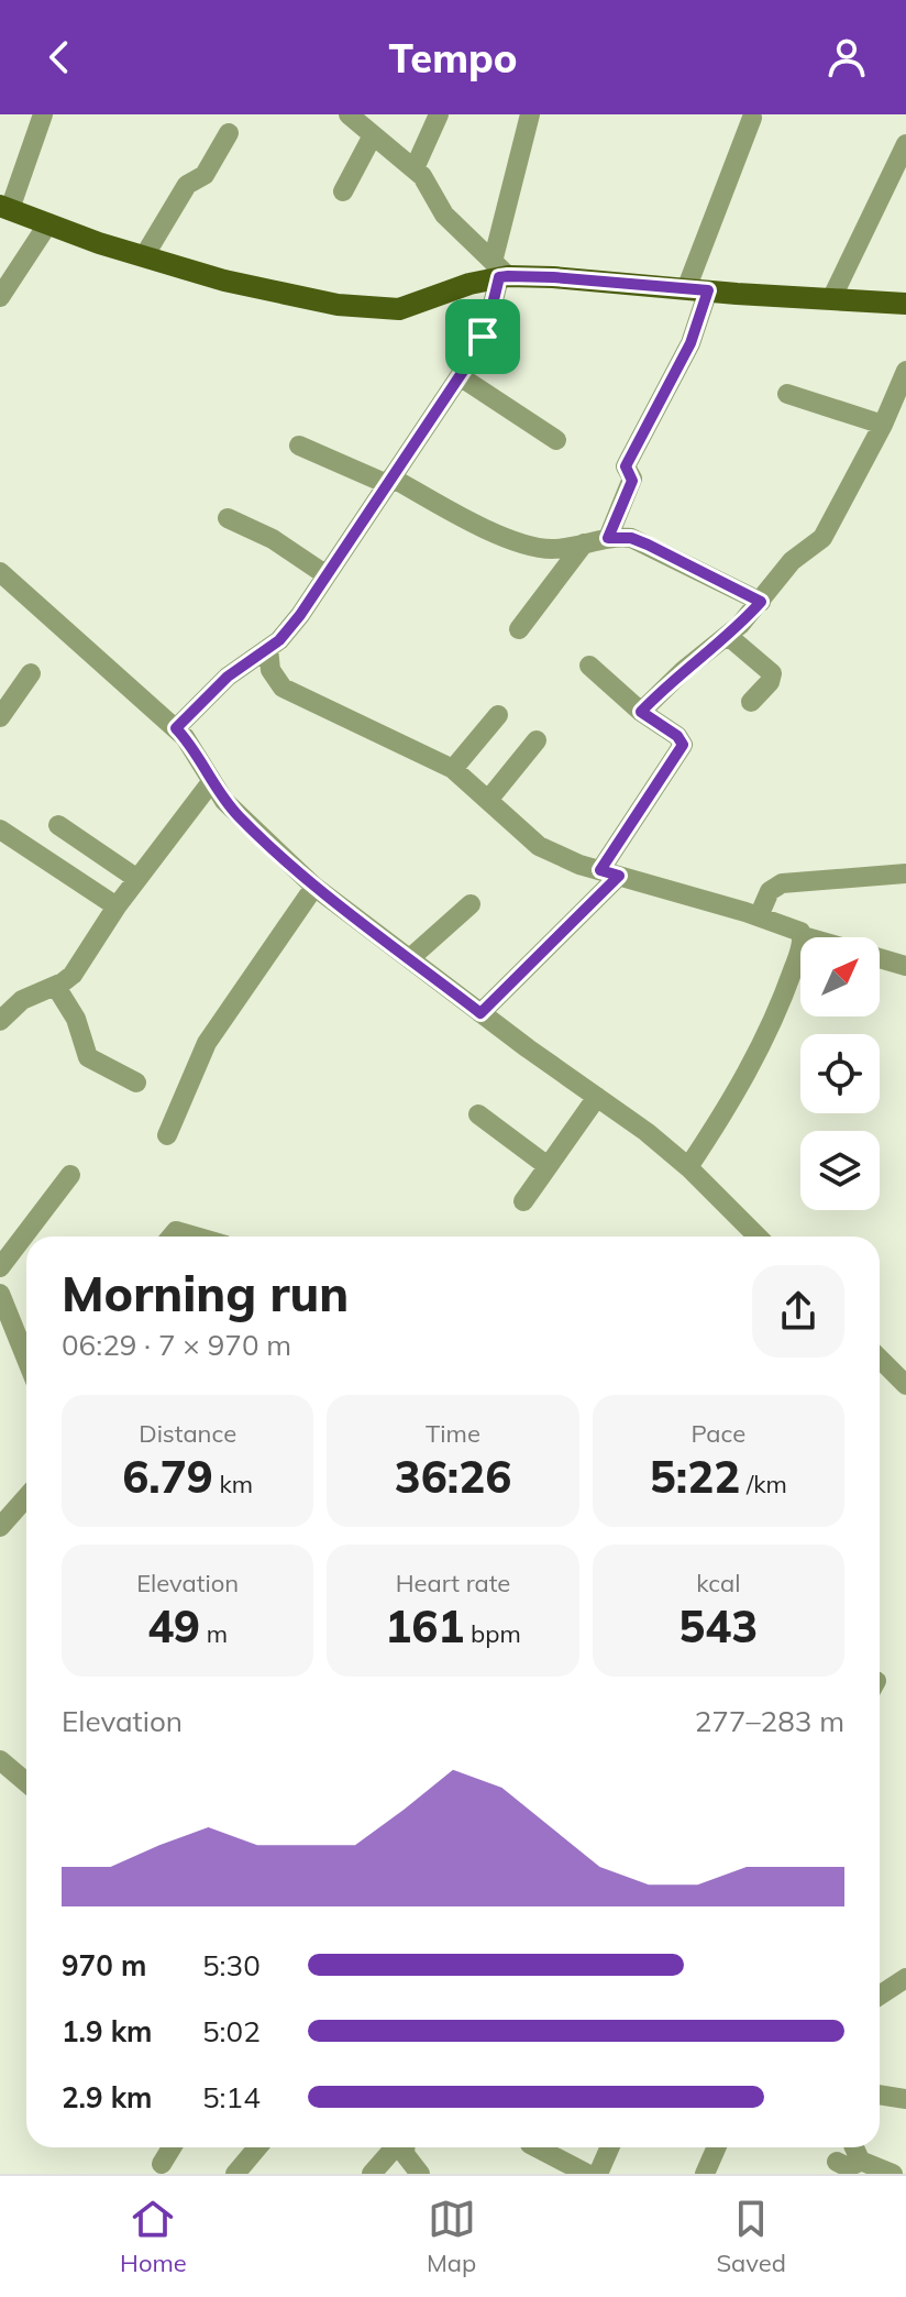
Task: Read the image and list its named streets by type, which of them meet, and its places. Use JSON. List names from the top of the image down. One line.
{"north":"top right","page":{"header":"Tempo","heading":["Morning run","06:29 · 7 × 970 m"],"stats":[["Distance","6.79 km"],["Time","36:26"],["Pace","5:22 /km"],["Elevation","49 m"],["Heart rate","161 bpm"],["kcal","543"]],"chart":["Elevation","277–283 m"],"list":[{"name":"970 m","note":"5:30"},{"name":"1.9 km","note":"5:02"},{"name":"2.9 km","note":"5:14"}],"tabs":["Home","Map","Saved"]}}
